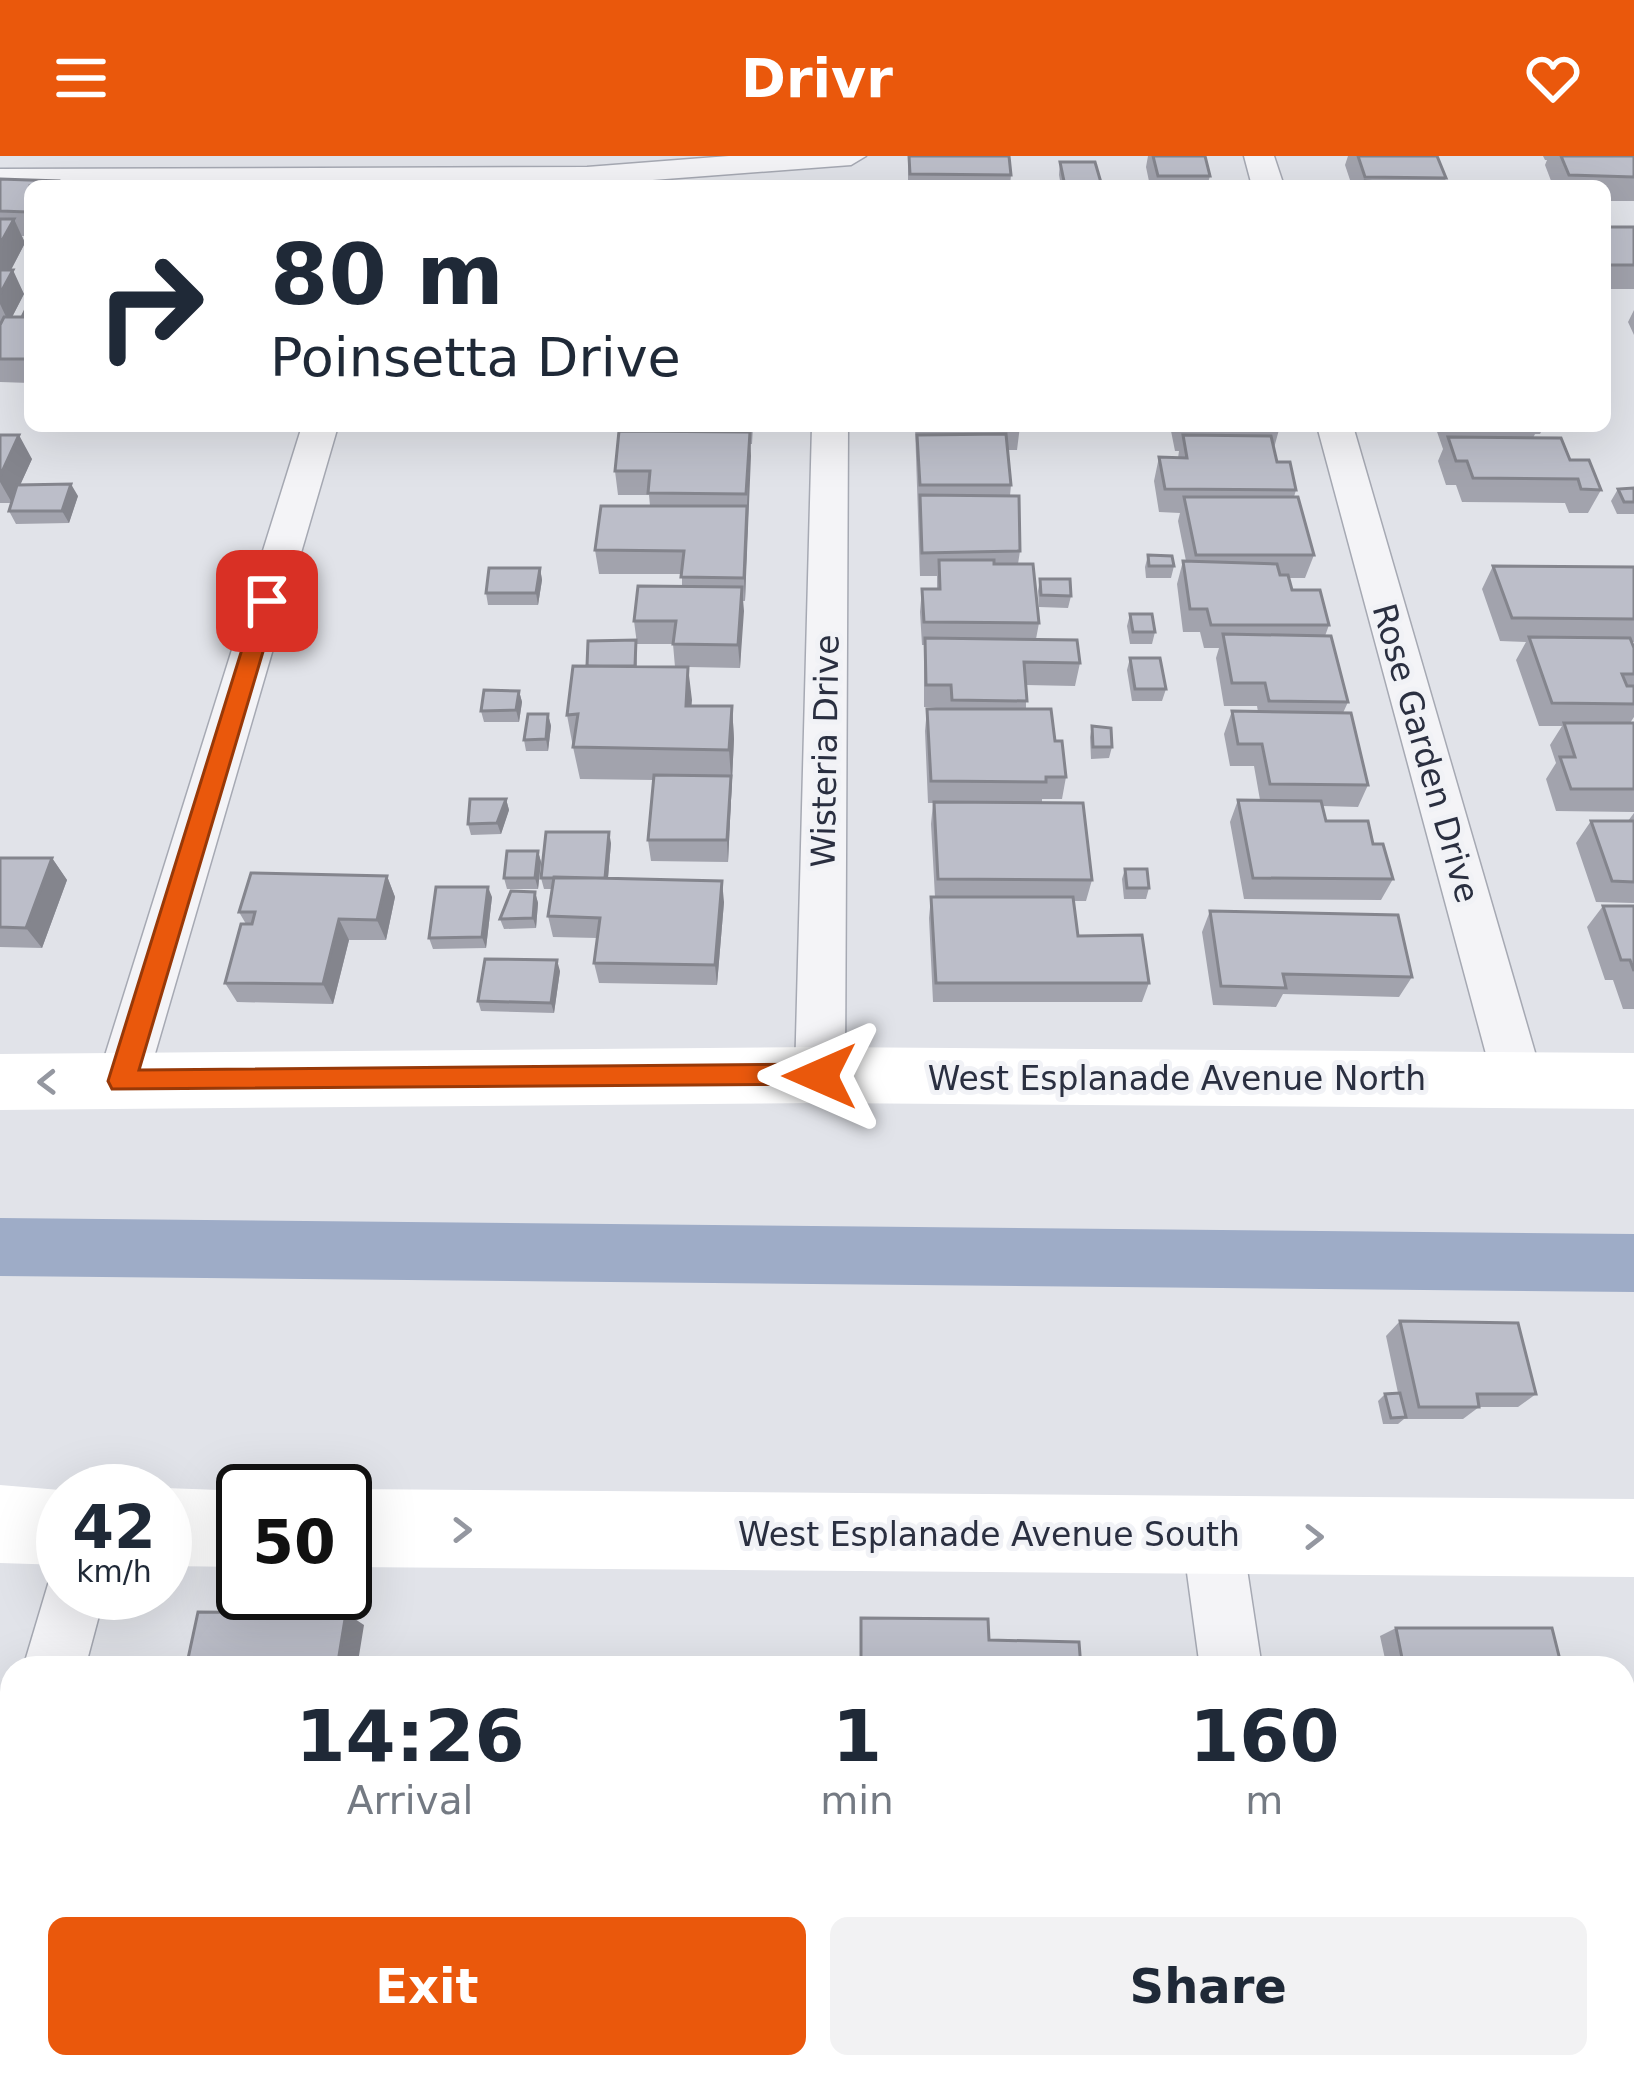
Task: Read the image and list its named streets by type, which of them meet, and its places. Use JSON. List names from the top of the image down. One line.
{"streets":{"main road":["West Esplanade Avenue North","West Esplanade Avenue South"],"street":["Wisteria Drive","Rose Garden Drive"]},"crossings":[["Wisteria Drive","West Esplanade Avenue North"],["Rose Garden Drive","West Esplanade Avenue North"]],"one_way":["West Esplanade Avenue South"],"page":{"header":"Drivr","turn":["80 m","Poinsetta Drive"],"speed":"42 km/h","limit":"50","eta":["14:26","Arrival","1","min","160","m"],"buttons":["Exit","Share"]}}
